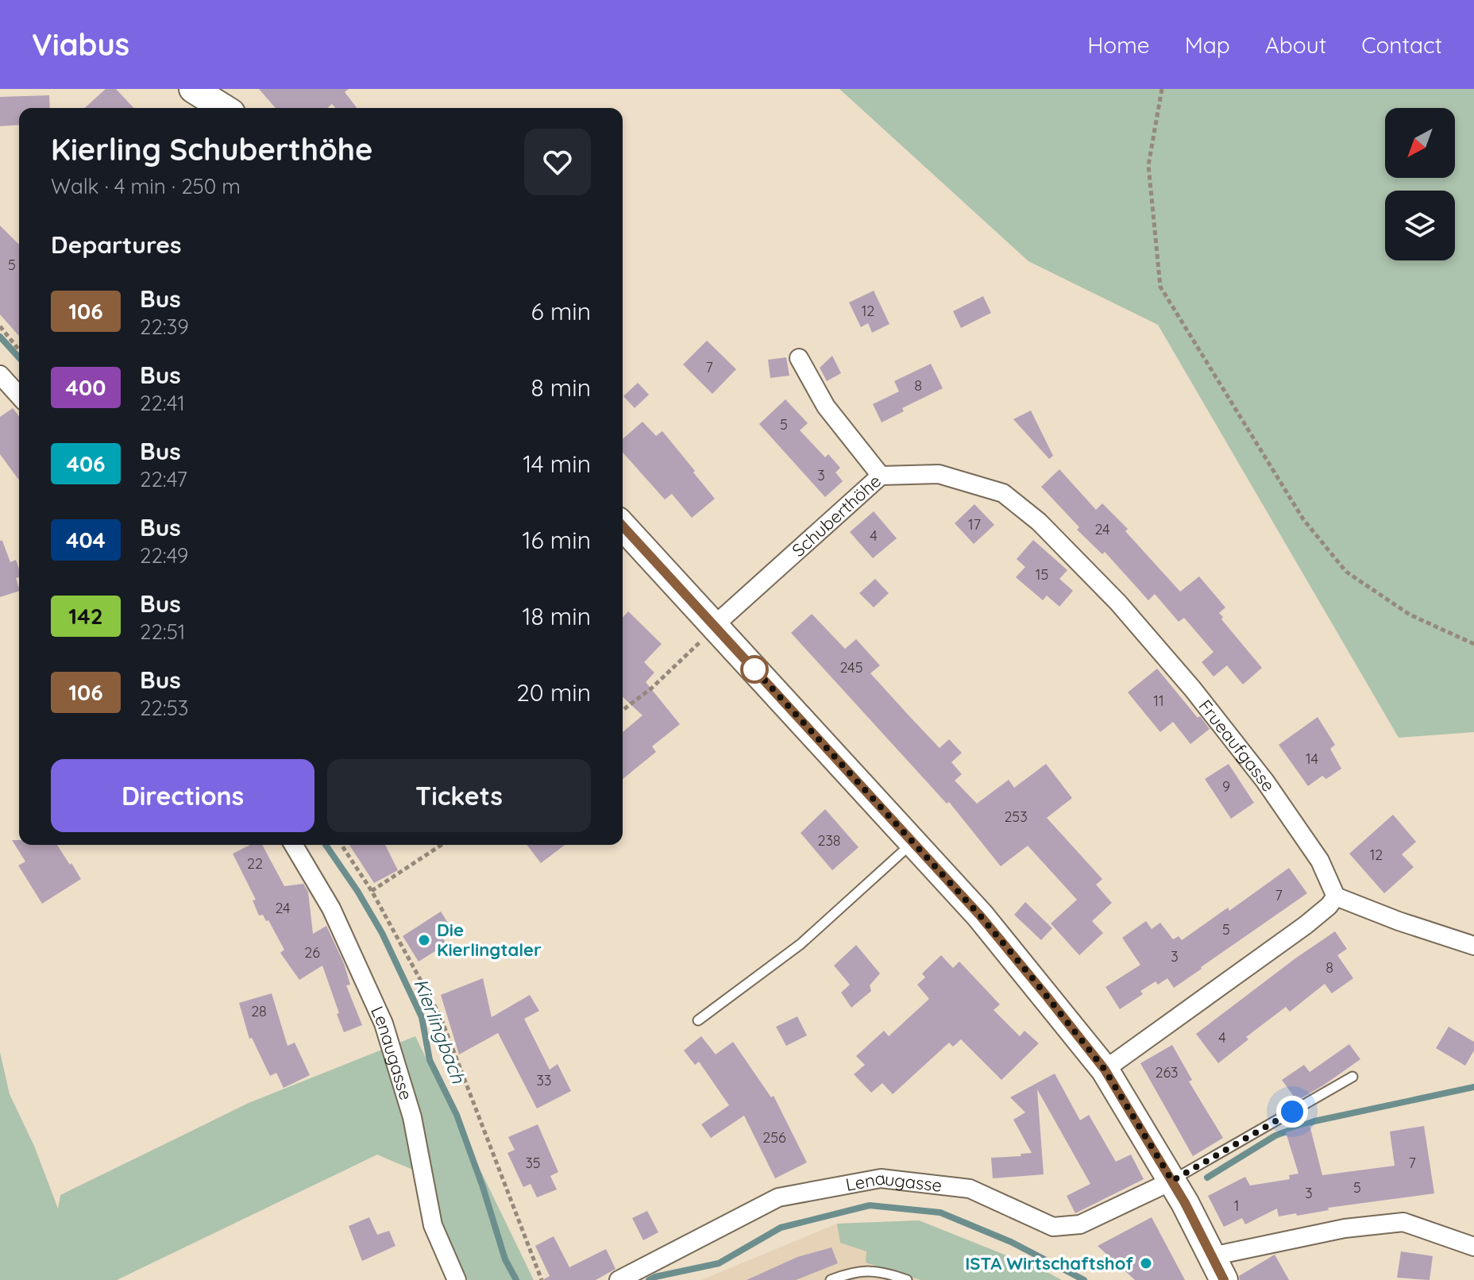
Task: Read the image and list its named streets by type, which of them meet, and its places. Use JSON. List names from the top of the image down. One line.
{"streets":{"street":["Schuberthöhe","Frueaufgasse","Lenaugasse"]},"crossings":[["Schuberthöhe","Frueaufgasse"]],"water":["Kierlingbach"],"places":["Die Kierlingtaler","ISTA Wirtschaftshof"],"lines":["bus line 106"],"house_numbers":["5","12","7","8","5","3","17","24","4","15","245","11","14","9","253","238","12","22","7","24","5","26","3","8","28","4","263","33","256","35","7","5","3","1"],"north":"bottom left","page":{"header":"Viabus","nav":["Home","Map","About","Contact"],"heading":[["Kierling Schuberthöhe","Walk · 4 min · 250 m"],"Departures"],"list":[{"mark":"106","name":"Bus","note":"22:39","value":"6 min"},{"mark":"400","name":"Bus","note":"22:41","value":"8 min"},{"mark":"406","name":"Bus","note":"22:47","value":"14 min"},{"mark":"404","name":"Bus","note":"22:49","value":"16 min"},{"mark":"142","name":"Bus","note":"22:51","value":"18 min"},{"mark":"106","name":"Bus","note":"22:53","value":"20 min"}],"buttons":["Directions","Tickets"]}}
